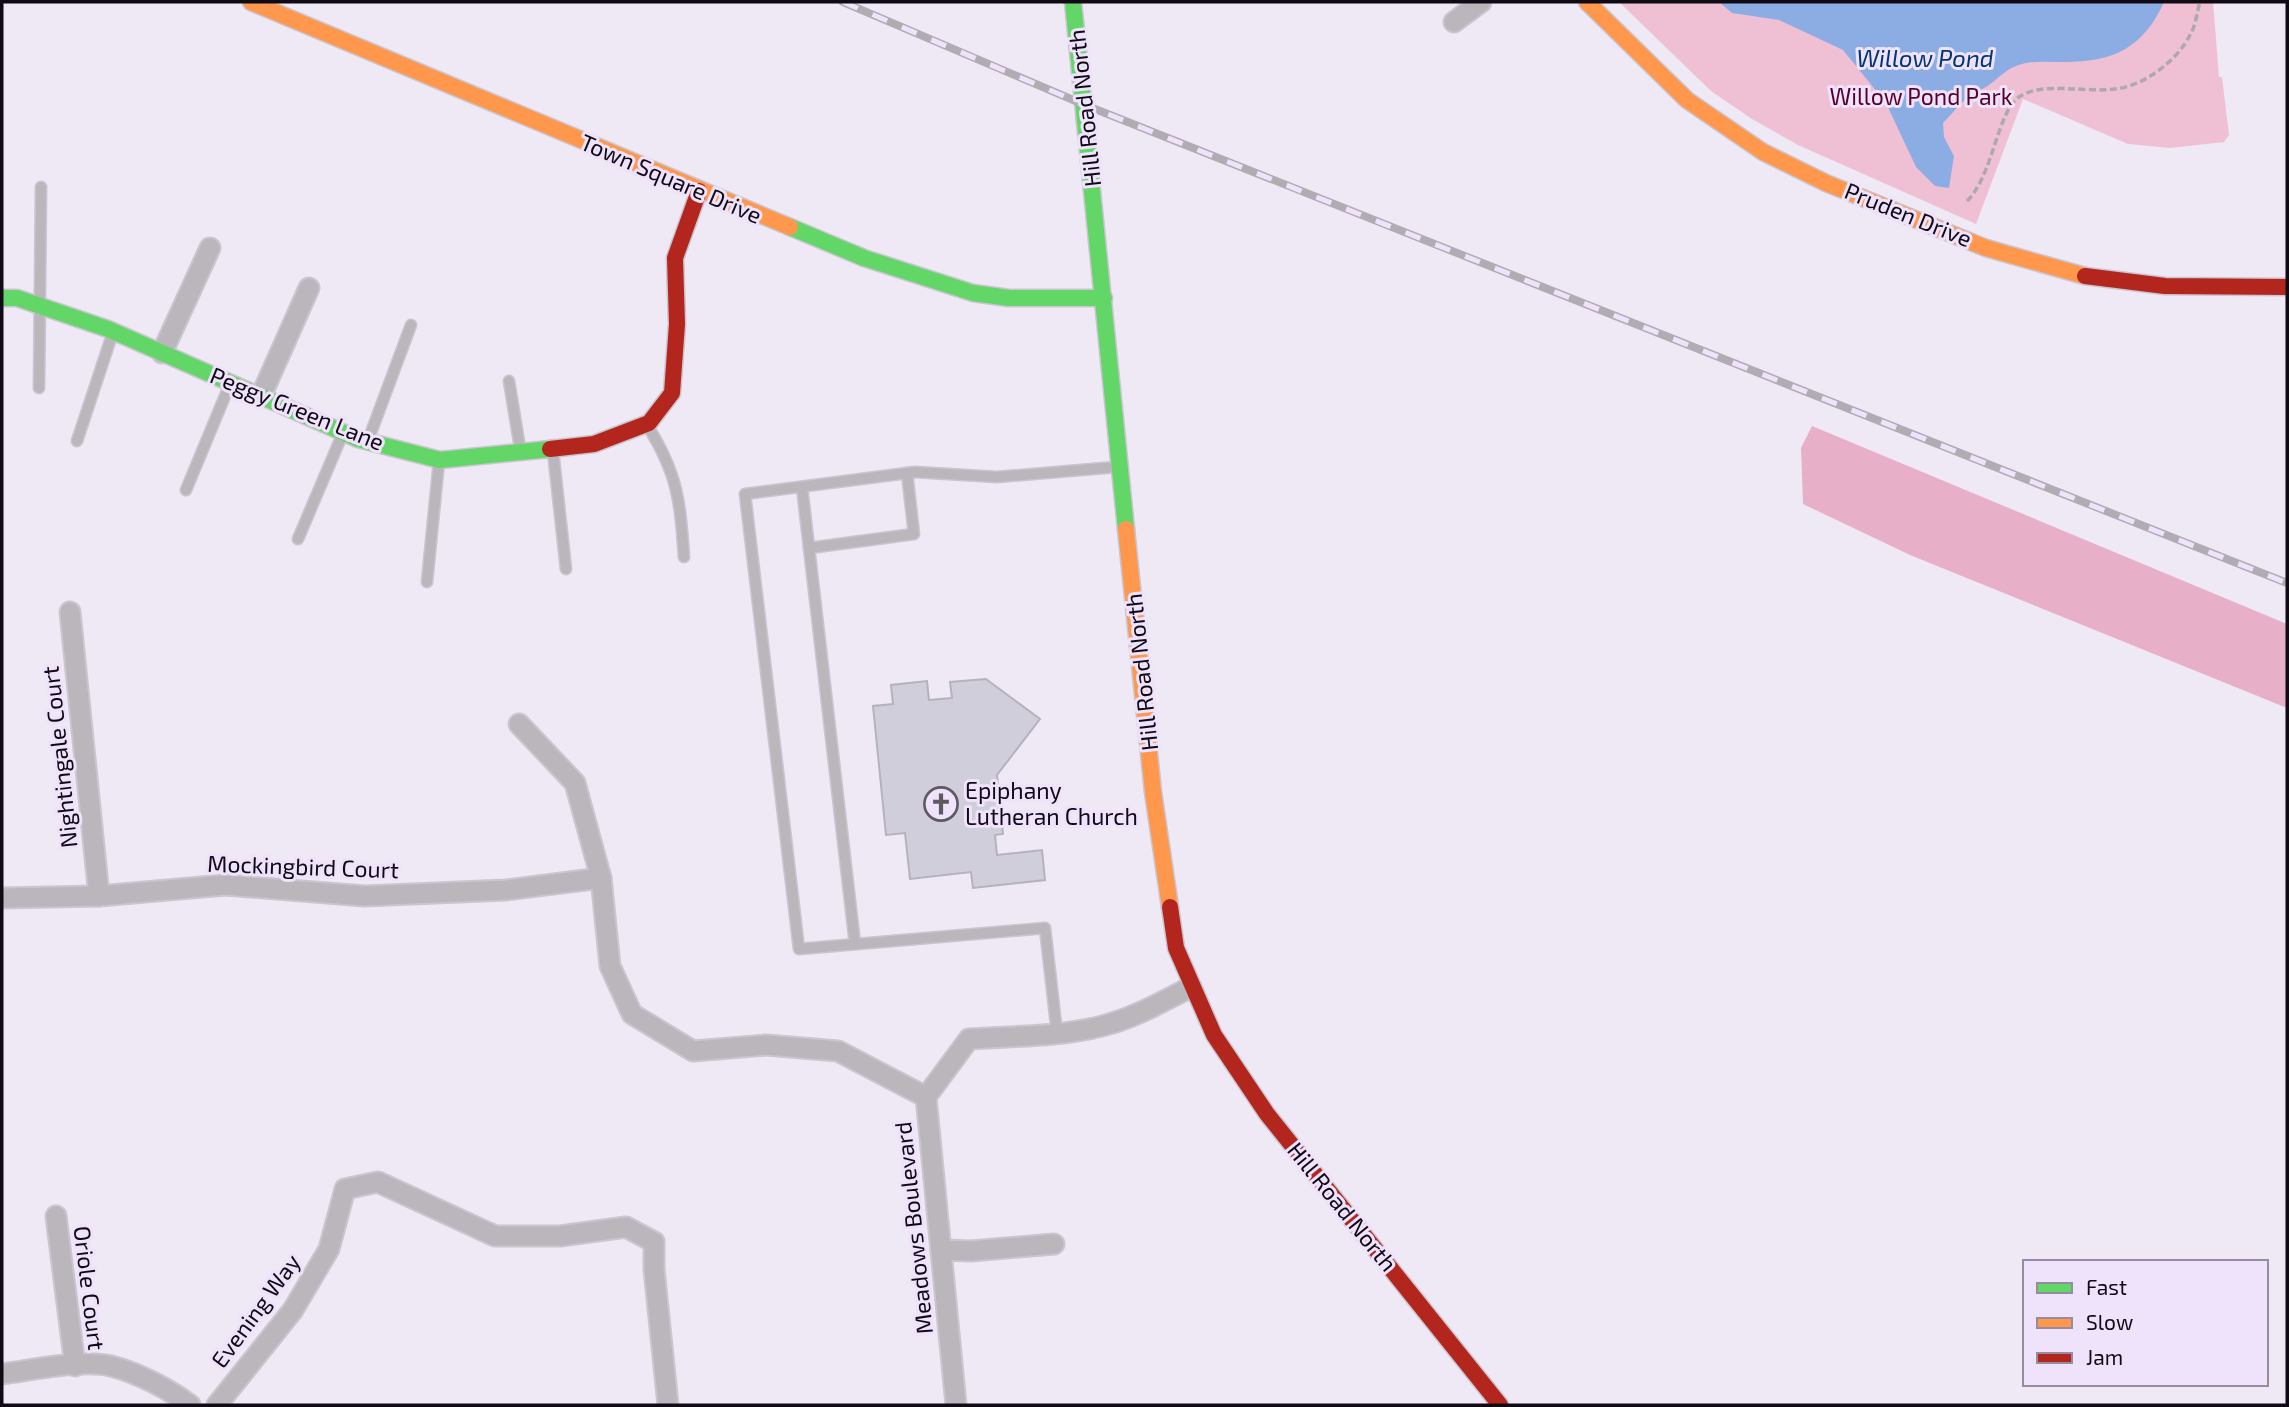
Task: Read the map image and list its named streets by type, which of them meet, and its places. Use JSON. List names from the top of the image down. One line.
{"streets":{"street":["Hill Road North","Town Square Drive","Pruden Drive","Peggy Green Lane","Nightingale Court","Mockingbird Court","Meadows Boulevard","Oriole Court","Evening Way"]},"crossings":[["Hill Road North","Town Square Drive"],["Hill Road North","Meadows Boulevard"],["Town Square Drive","Peggy Green Lane"],["Nightingale Court","Mockingbird Court"]],"water":["Willow Pond"],"parks":["Willow Pond Park"],"places":{"church":["Epiphany Lutheran Church"]},"legend":["Fast","Slow","Jam"]}
